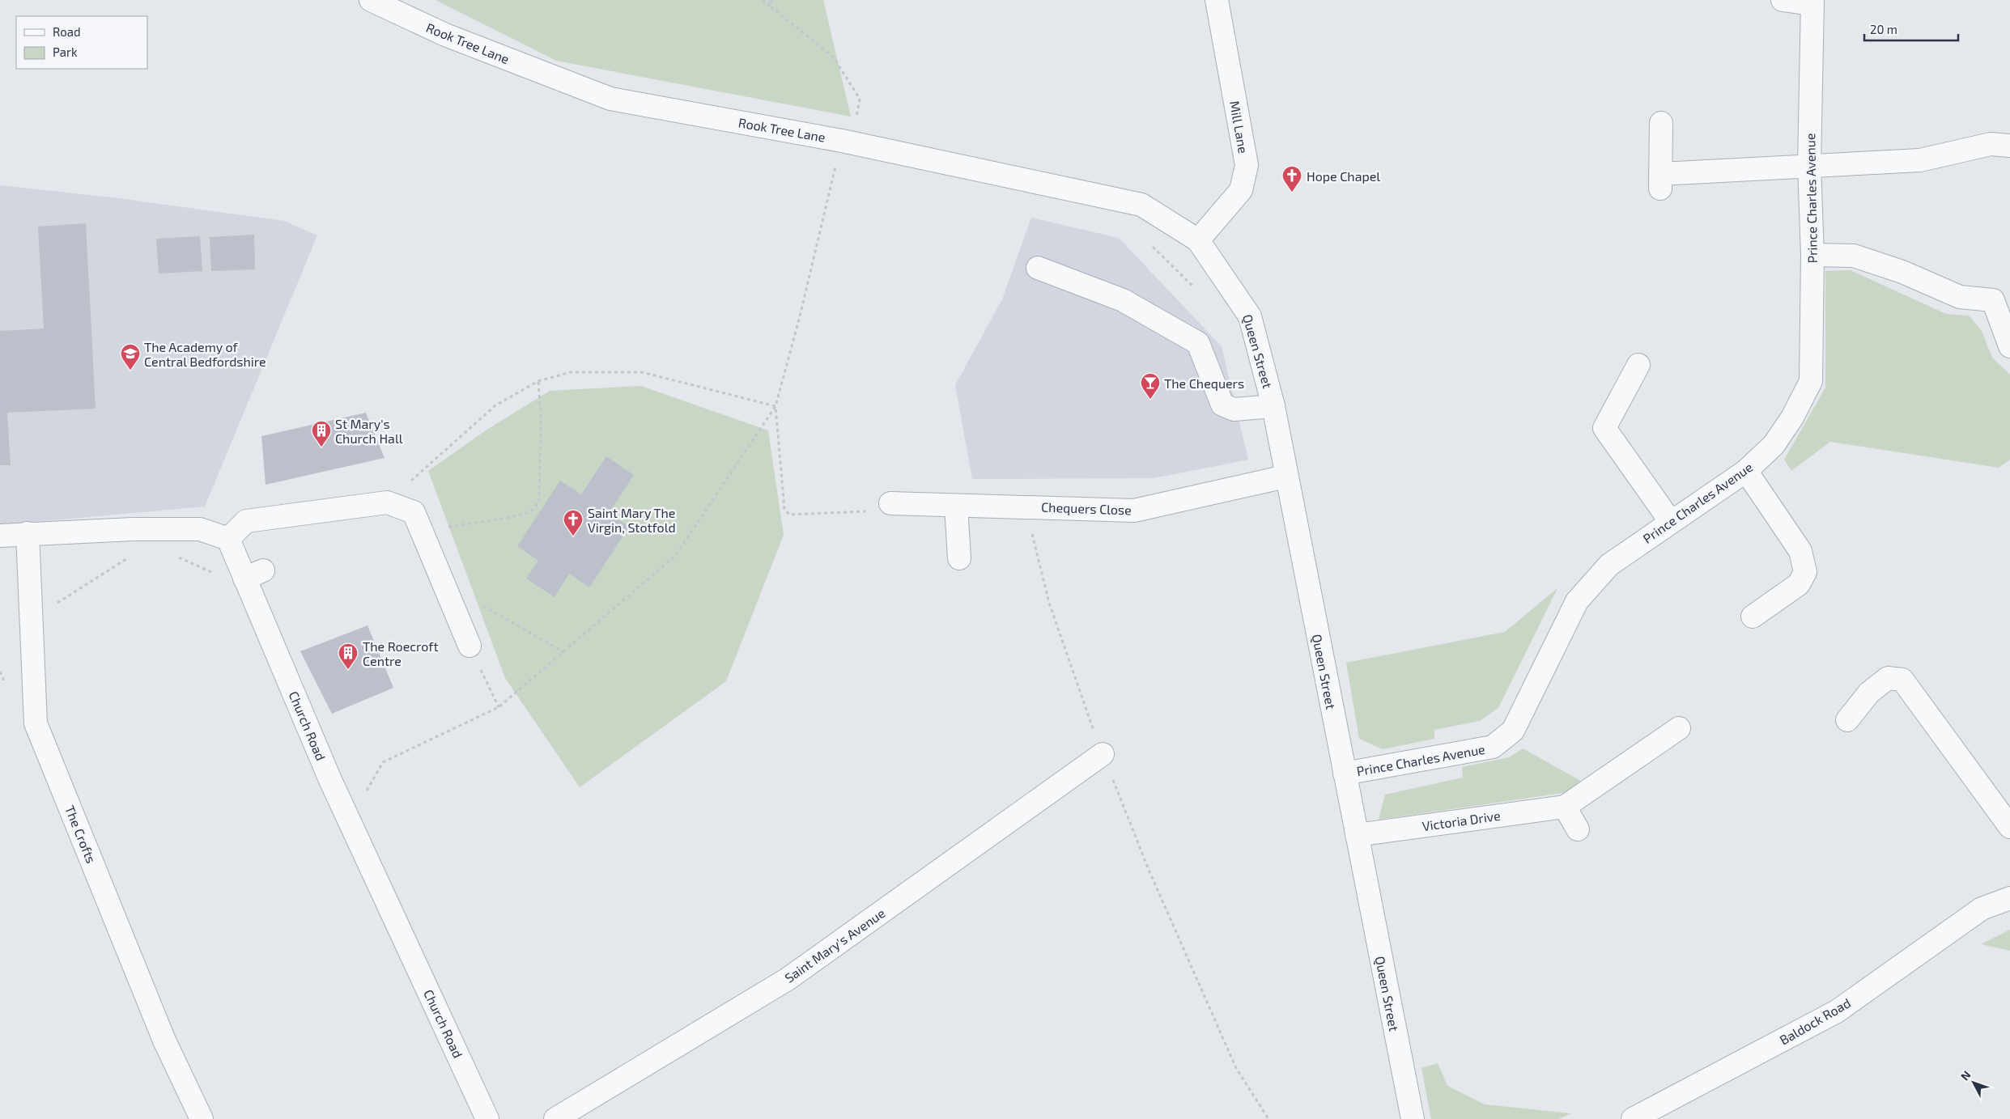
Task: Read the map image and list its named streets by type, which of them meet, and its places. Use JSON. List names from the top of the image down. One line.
{"streets":{"street":["Rook Tree Lane","Mill Lane","Prince Charles Avenue","Queen Street","Chequers Close","Church Road","Victoria Drive","The Crofts","Saint Mary's Avenue","Baldock Road"]},"crossings":[["Rook Tree Lane","Mill Lane"],["Rook Tree Lane","Queen Street"],["Mill Lane","Queen Street"],["Prince Charles Avenue","Queen Street"],["Queen Street","Chequers Close"],["Queen Street","Victoria Drive"]],"places":{"church":["Hope Chapel","Saint Mary The Virgin, Stotfold"],"school or university":["The Academy of Central Bedfordshire"],"bar":["The Chequers"],"building":["St Mary's Church Hall","The Roecroft Centre"]},"legend":["Road","Park"],"scale_bar":"20 m","north":"top left"}
